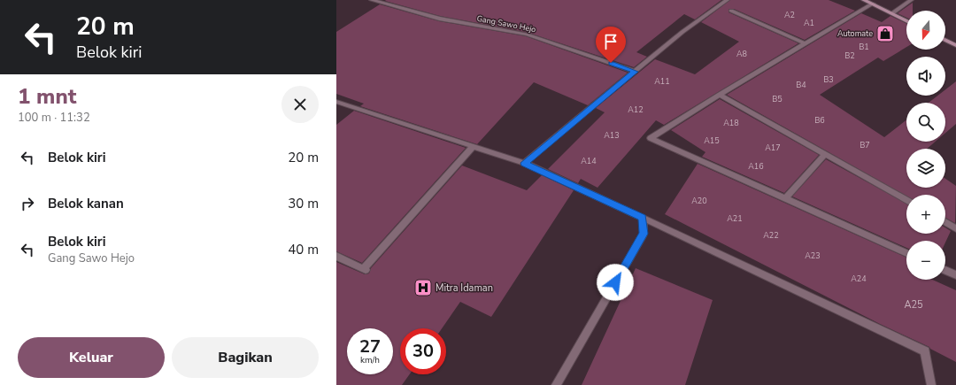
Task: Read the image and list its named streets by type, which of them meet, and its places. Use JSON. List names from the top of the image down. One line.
{"streets":{"street":["Gang Sawo Hejo"]},"places":{"shop":["Automate"],"hospital":["Mitra Idaman"]},"house_numbers":["A2","A1","B1","A8","B2","B3","A11","B4","B5","A12","B6","A18","A13","A15","B7","A17","A14","A16","A20","A21","A22","A23","A24","A25"],"north":"bottom","page":{"turn":["20 m","Belok kiri"],"map_buttons":["+","−"],"heading":["1 mnt","100 m · 11:32"],"list":[{"name":"Belok kiri","value":"20 m"},{"name":"Belok kanan","value":"30 m"},{"name":"Belok kiri","note":"Gang Sawo Hejo","value":"40 m"}],"speed":"27 km/h","limit":"30","buttons":["Keluar","Bagikan"]}}
